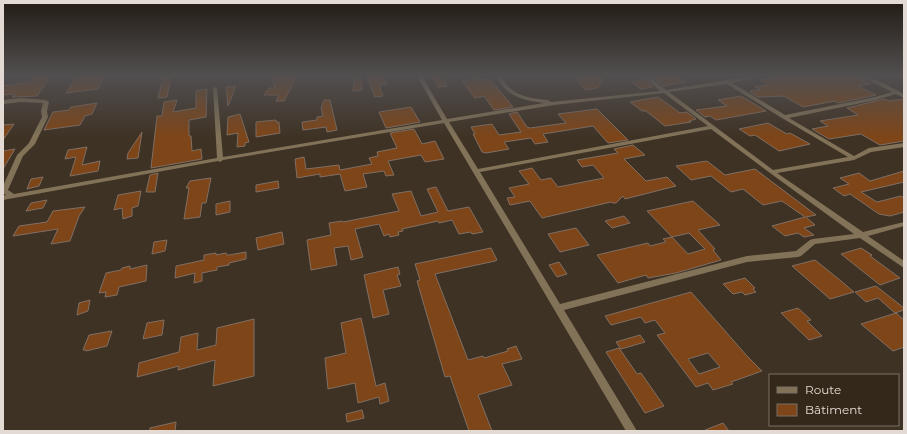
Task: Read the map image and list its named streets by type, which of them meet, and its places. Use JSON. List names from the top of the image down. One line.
{"legend":["Route","Bâtiment"]}
